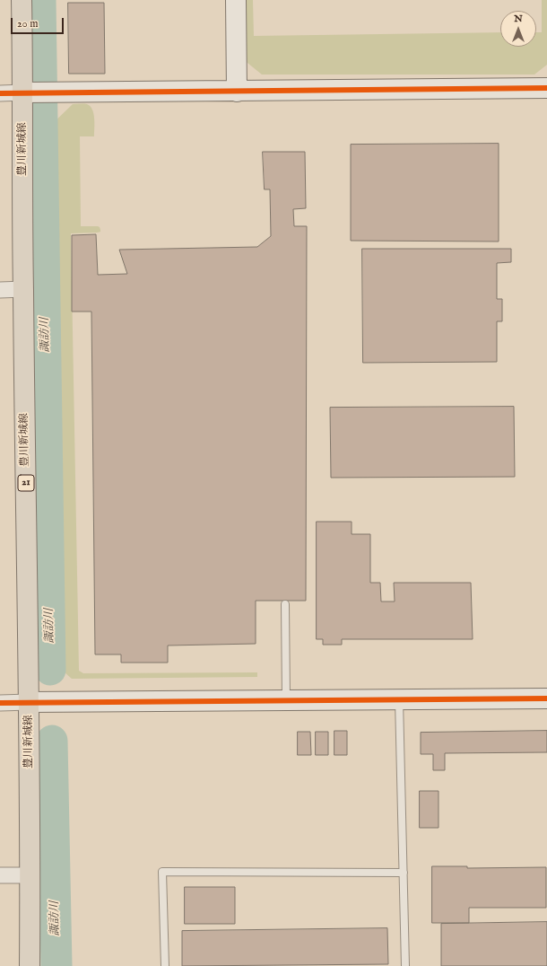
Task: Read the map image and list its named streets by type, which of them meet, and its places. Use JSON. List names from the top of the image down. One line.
{"streets":{"main road":["豊川新城線","21"]},"water":["諏訪川"],"scale_bar":"20 m","north":"top"}
